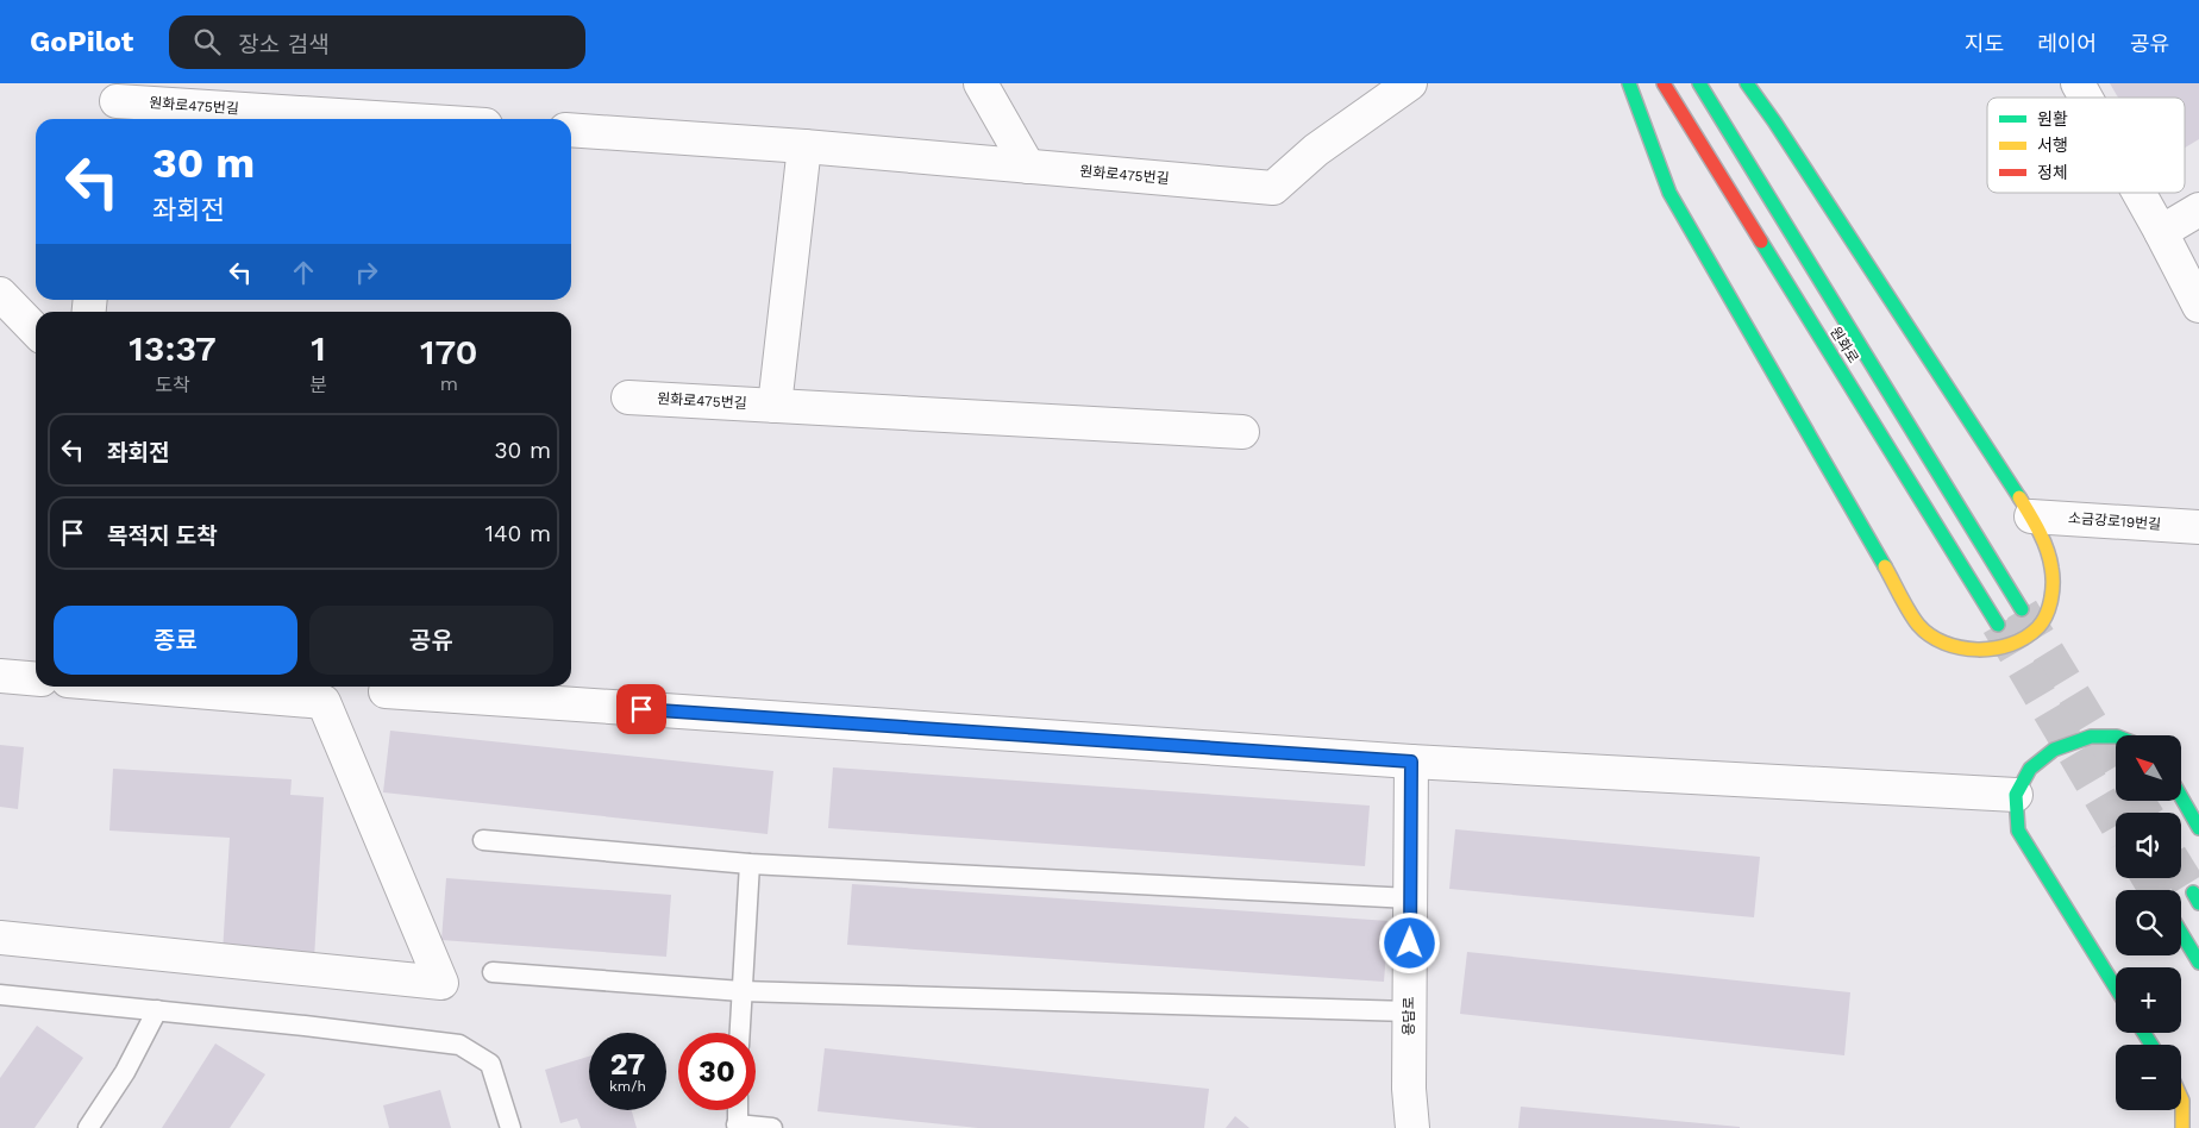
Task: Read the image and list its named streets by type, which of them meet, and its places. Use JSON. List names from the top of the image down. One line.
{"streets":{"street":["원화로475번길","원화로","소금강로19번길","용담로"]},"legend":["원활","서행","정체"],"north":"top left","page":{"header":"GoPilot","search":"장소 검색","nav":["지도","레이어","공유"],"turn":["30 m","좌회전"],"eta":["13:37","도착","1","분","170","m"],"list":[{"name":"좌회전","value":"30 m"},{"name":"목적지 도착","value":"140 m"}],"buttons":["종료","공유"],"map_buttons":["+","−"],"speed":"27 km/h","limit":"30"}}
